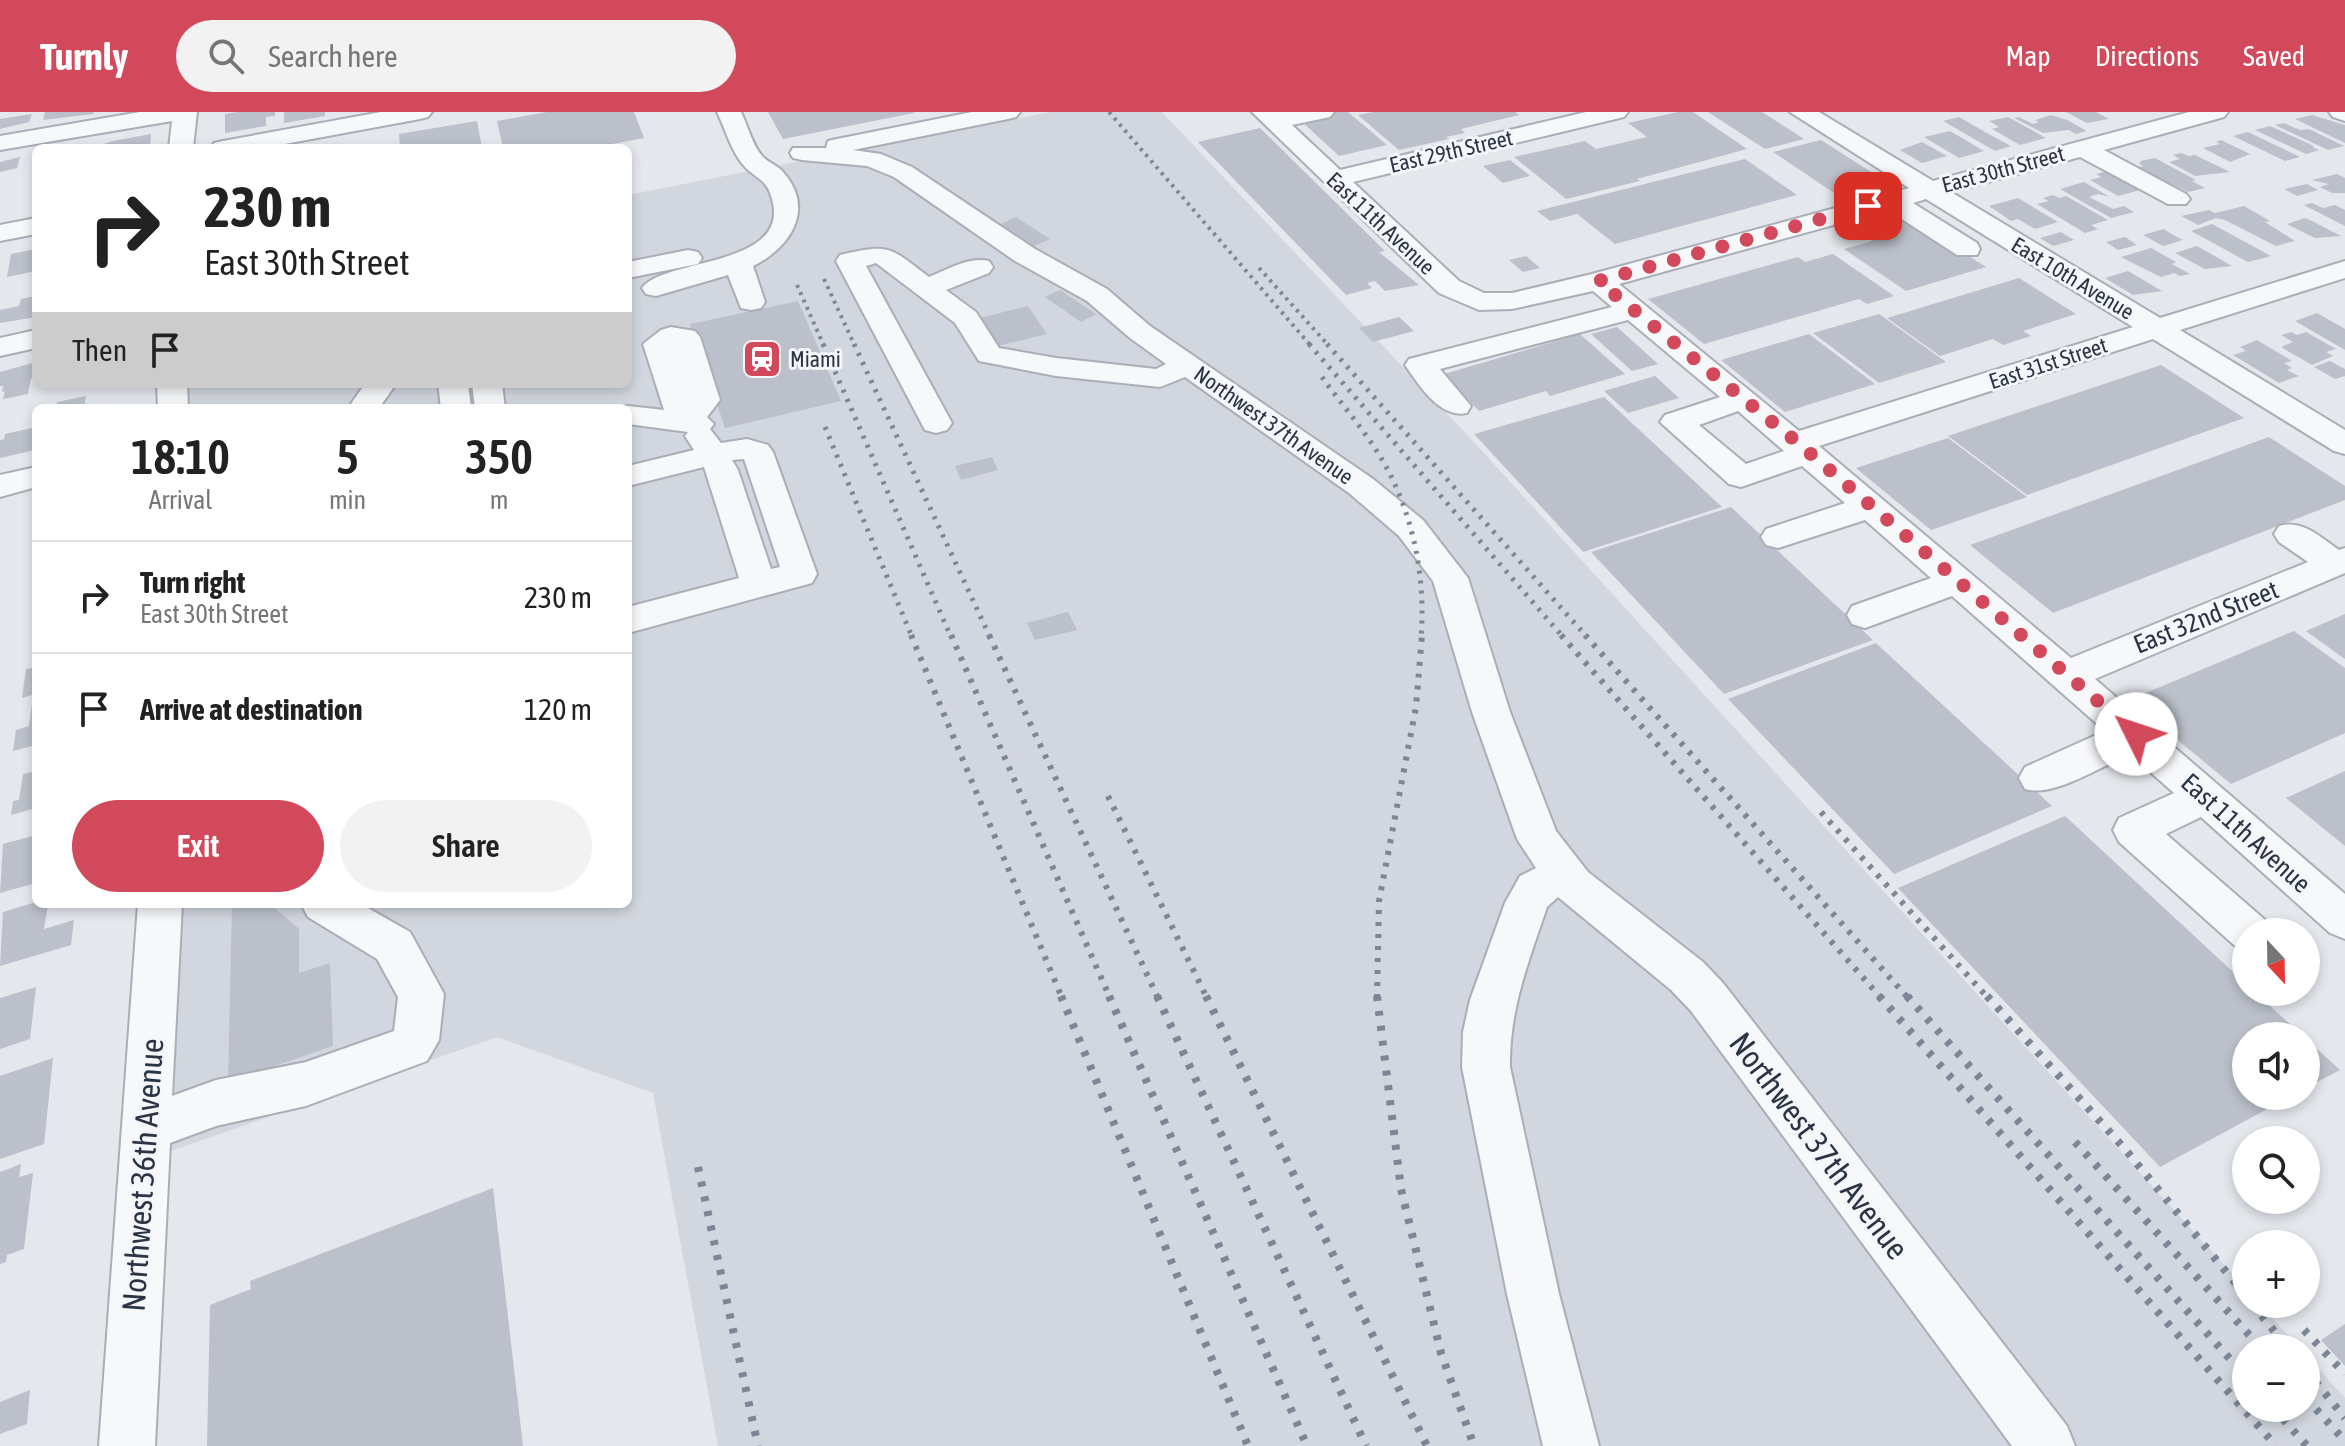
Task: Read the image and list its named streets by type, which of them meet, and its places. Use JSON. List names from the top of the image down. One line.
{"streets":{"street":["East 29th Street","East 30th Street","East 11th Avenue","East 10th Avenue","East 31st Street","Northwest 37th Avenue","East 32nd Street","Northwest 36th Avenue"]},"crossings":[["East 29th Street","East 11th Avenue"],["East 30th Street","East 11th Avenue"],["East 30th Street","East 10th Avenue"],["East 11th Avenue","East 31st Street"],["East 11th Avenue","East 32nd Street"],["East 10th Avenue","East 31st Street"]],"places":{"station":["Miami"]},"north":"bottom","page":{"header":"Turnly","search":"Search here","nav":["Map","Directions","Saved"],"turn":["230 m","East 30th Street"],"then":"Then","eta":["18:10","Arrival","5","min","350","m"],"list":[{"name":"Turn right","note":"East 30th Street","value":"230 m"},{"name":"Arrive at destination","value":"120 m"}],"buttons":["Exit","Share"],"map_buttons":["+","−"]}}
